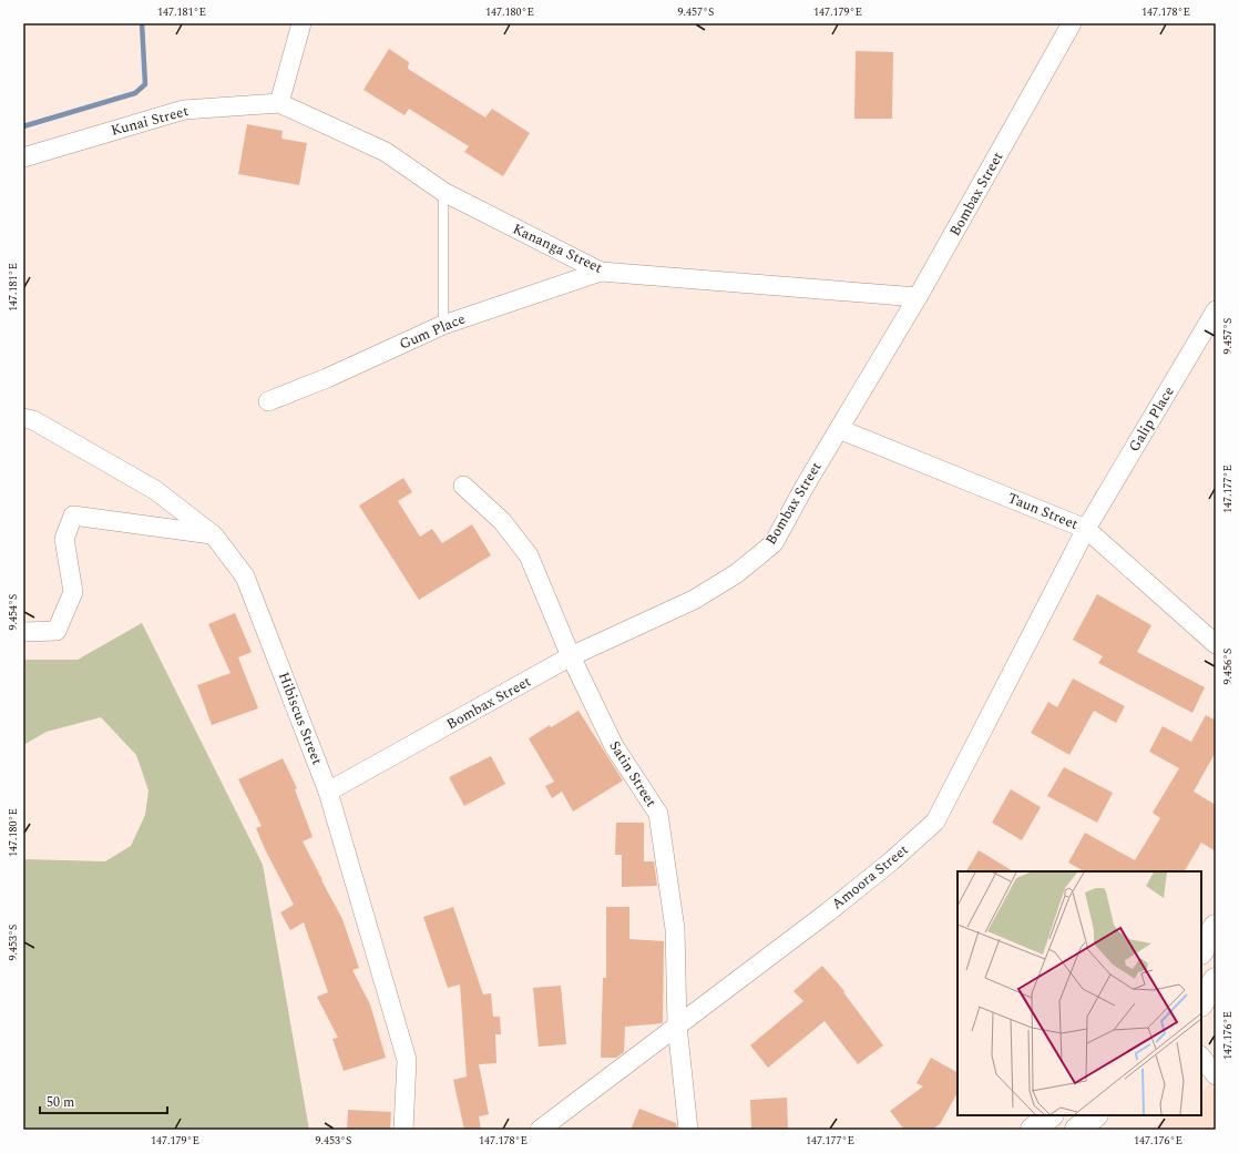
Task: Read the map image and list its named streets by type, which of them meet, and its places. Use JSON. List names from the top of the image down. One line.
{"streets":{"street":["Kunai Street","Bombax Street","Kananga Street","Gum Place","Galip Place","Taun Street","Hibiscus Street","Satin Street","Amoora Street"]},"crossings":[["Kunai Street","Kananga Street"],["Bombax Street","Kananga Street"],["Bombax Street","Taun Street"],["Bombax Street","Hibiscus Street"],["Bombax Street","Satin Street"],["Kananga Street","Gum Place"],["Galip Place","Taun Street"],["Galip Place","Amoora Street"],["Taun Street","Amoora Street"],["Satin Street","Amoora Street"]],"scale_bar":"50 m","coordinates":["147.181°E","147.180°E","9.457°S","147.179°E","147.178°E","147.177°E","9.454°S","9.456°S","9.453°S","147.176°E"]}
